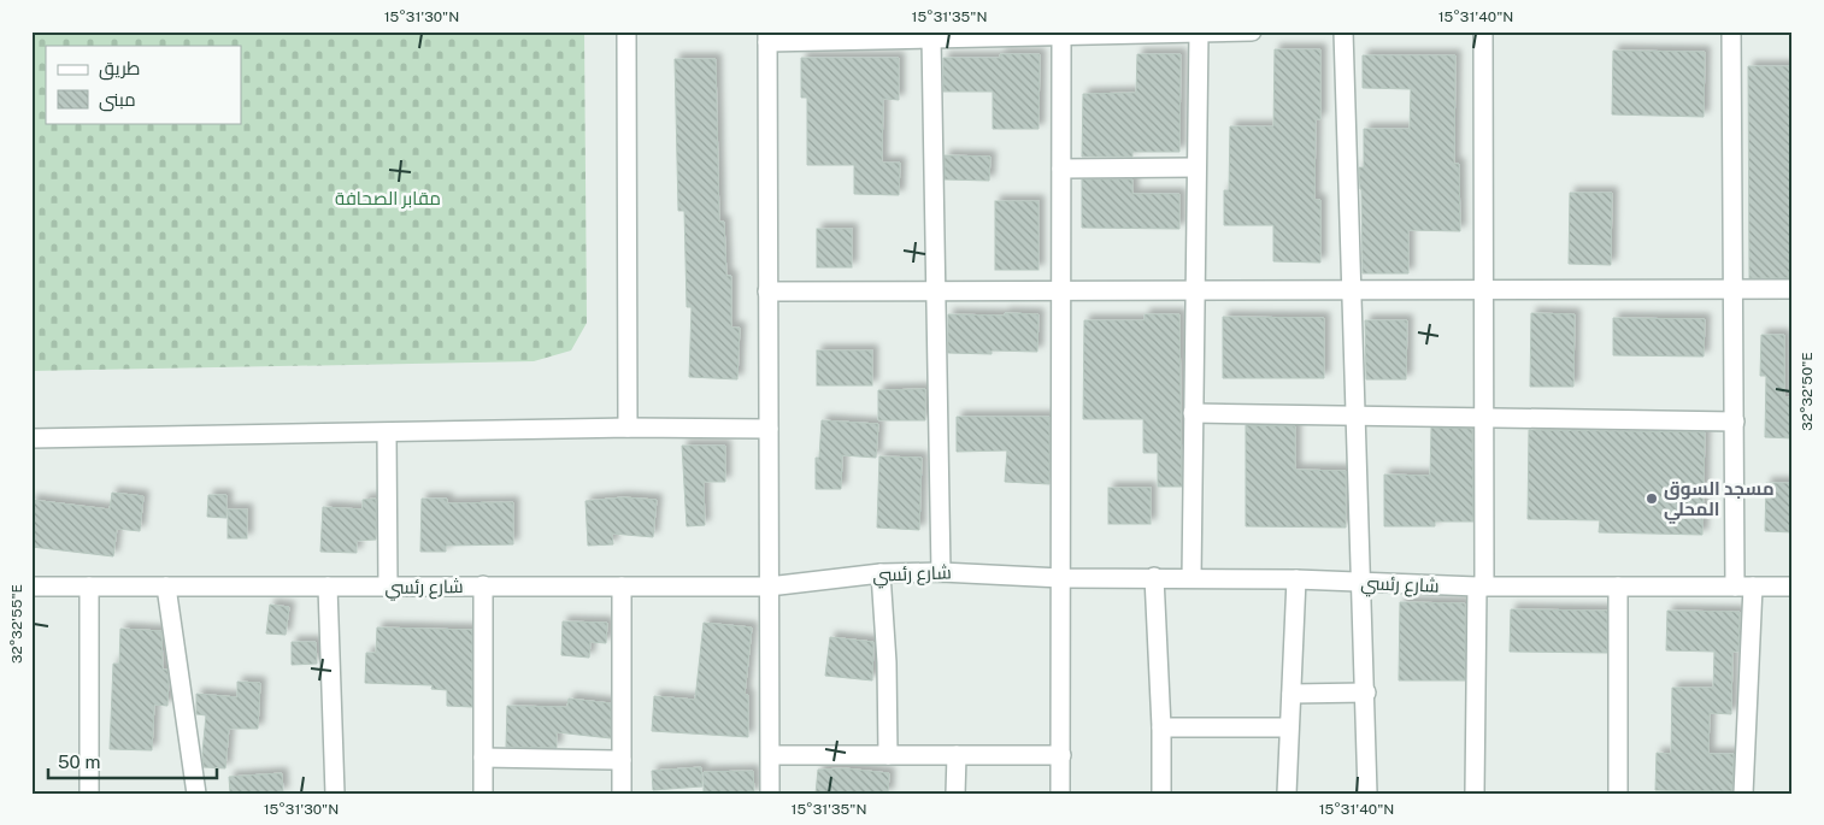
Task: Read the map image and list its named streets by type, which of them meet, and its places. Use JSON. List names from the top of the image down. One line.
{"streets":{"street":["شارع رئسي"]},"parks":["مقابر الصحافة"],"places":["مسجد السوق المحلي"],"legend":["طريق","مبنى"],"scale_bar":"50 m","coordinates":["15°31'30\"N","15°31'35\"N","15°31'40\"N","32°32'50\"E","32°32'55\"E"]}
